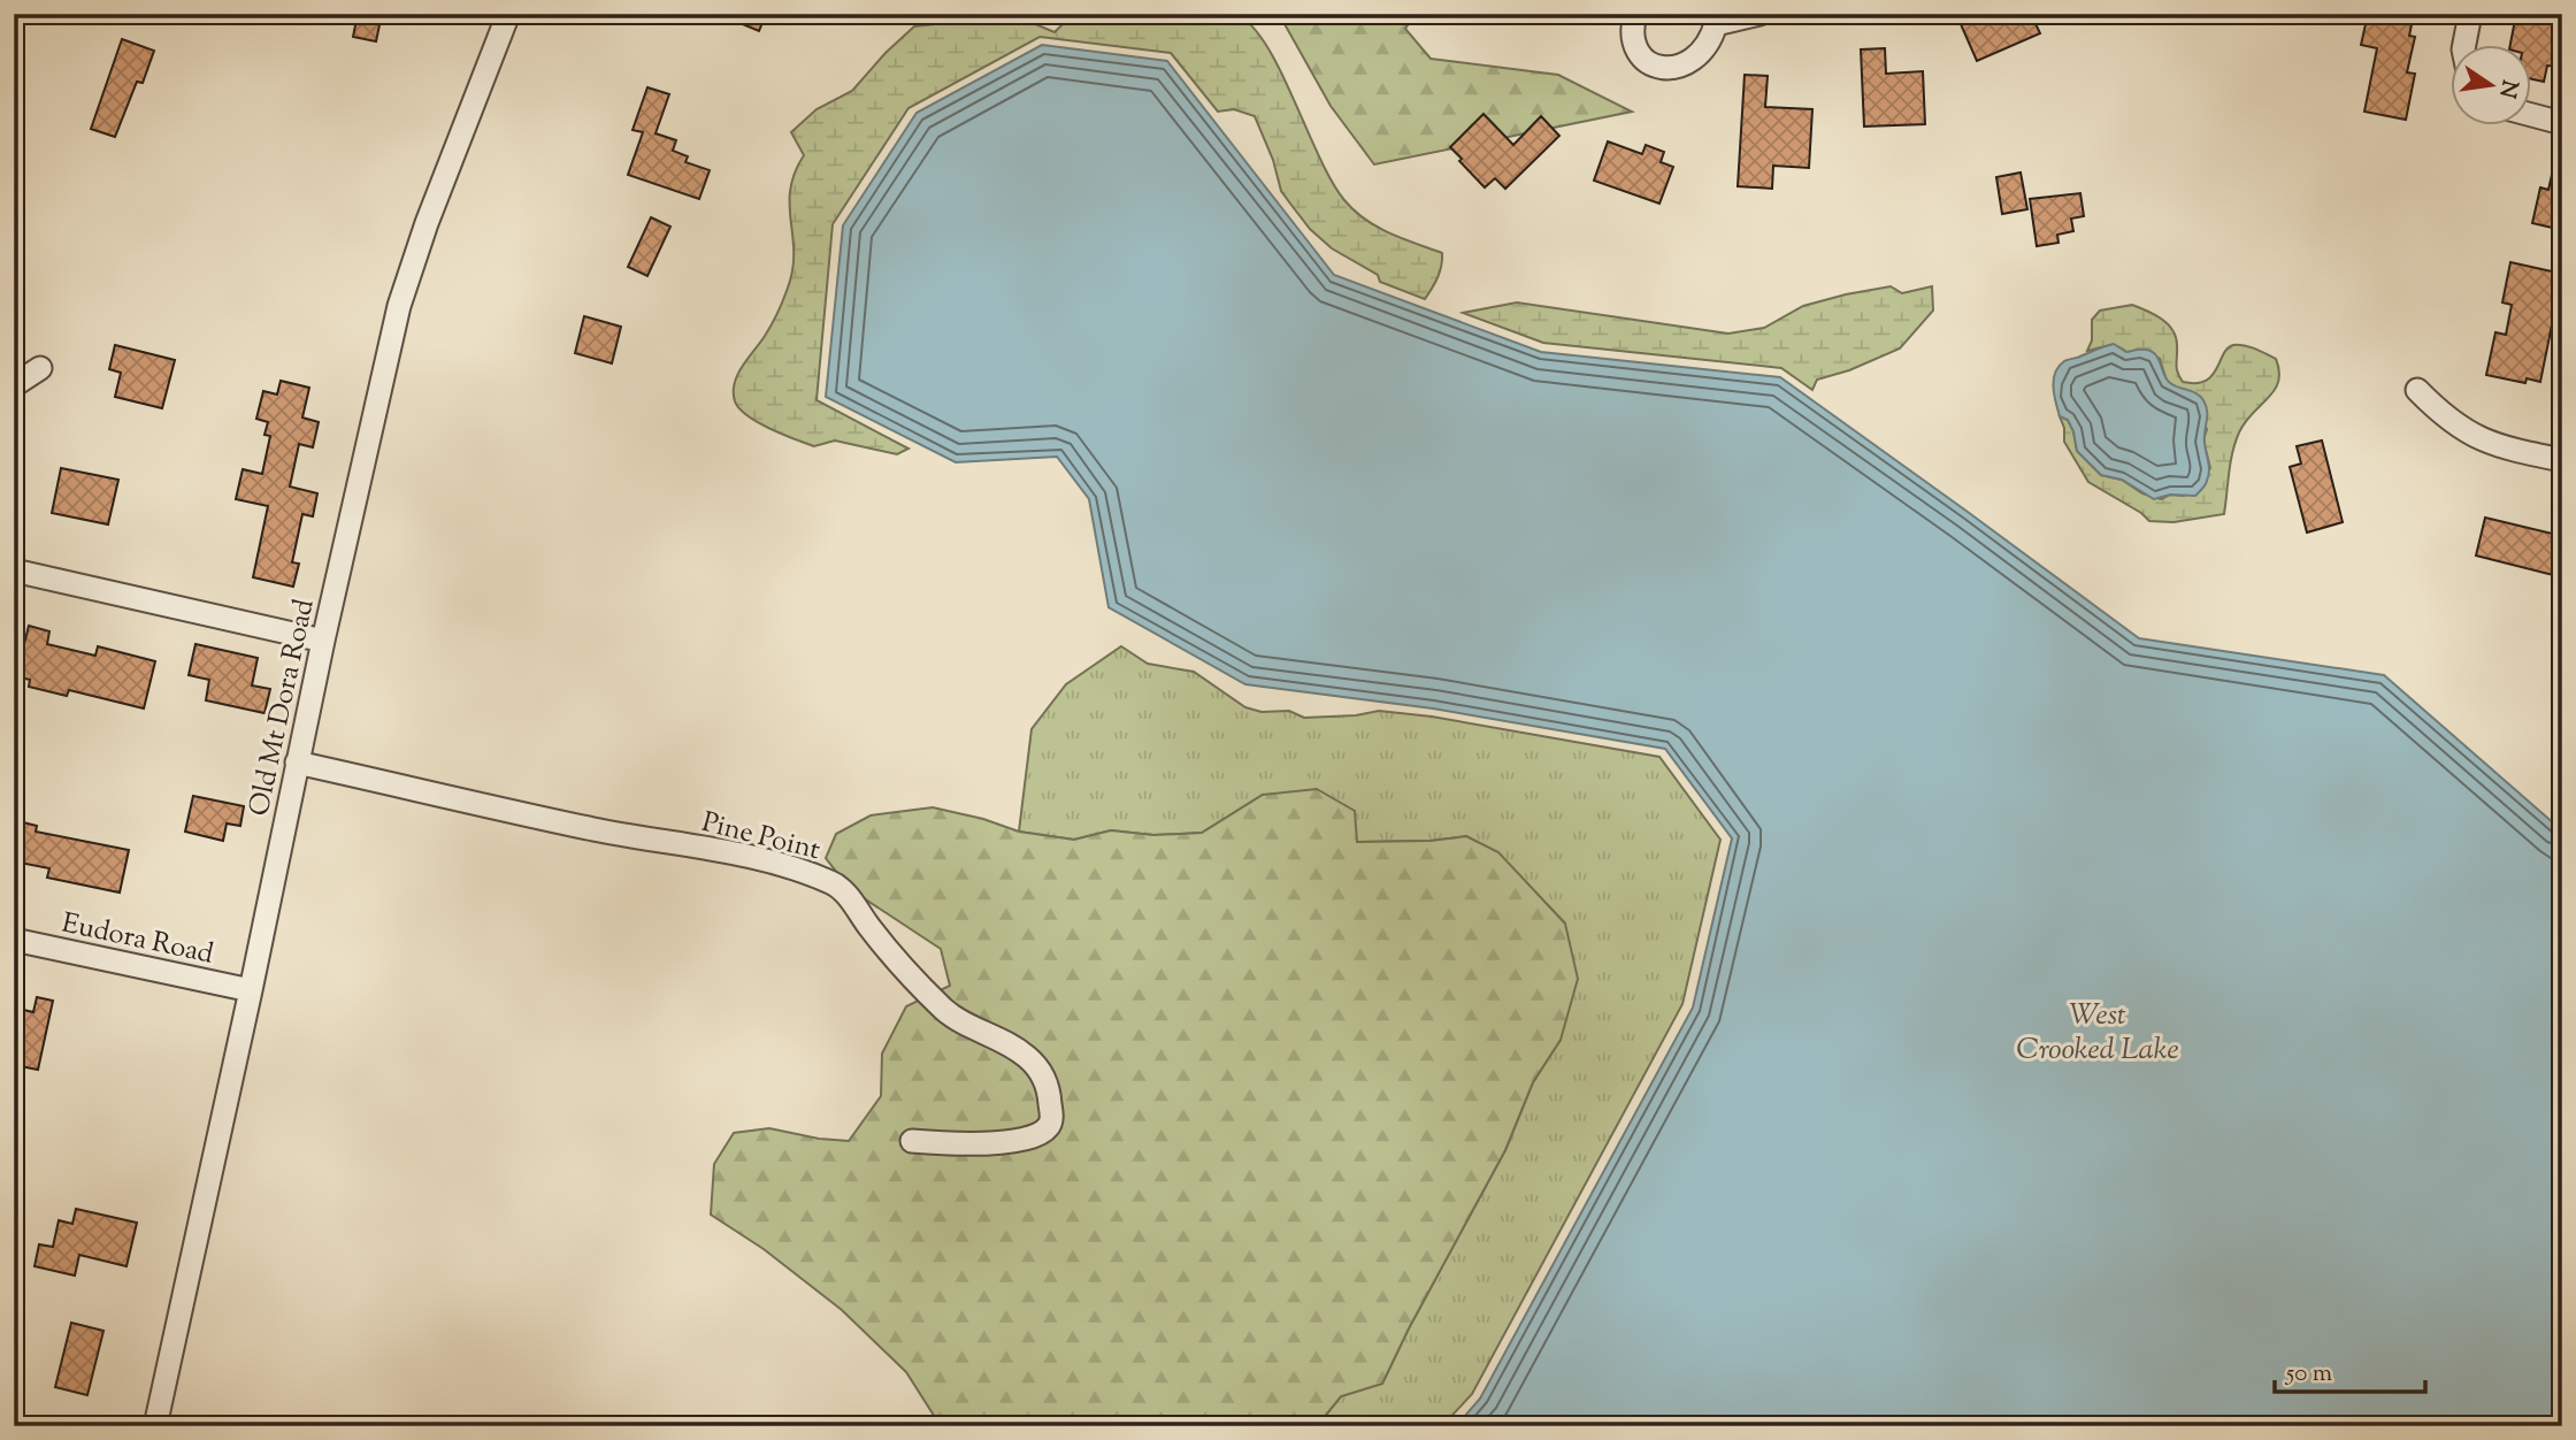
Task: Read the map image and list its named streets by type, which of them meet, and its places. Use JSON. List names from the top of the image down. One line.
{"streets":{"street":["Old Mt Dora Road","Pine Point","Eudora Road"]},"crossings":[["Old Mt Dora Road","Pine Point"],["Old Mt Dora Road","Eudora Road"]],"water":["West Crooked Lake"],"scale_bar":"50 m","north":"right"}
